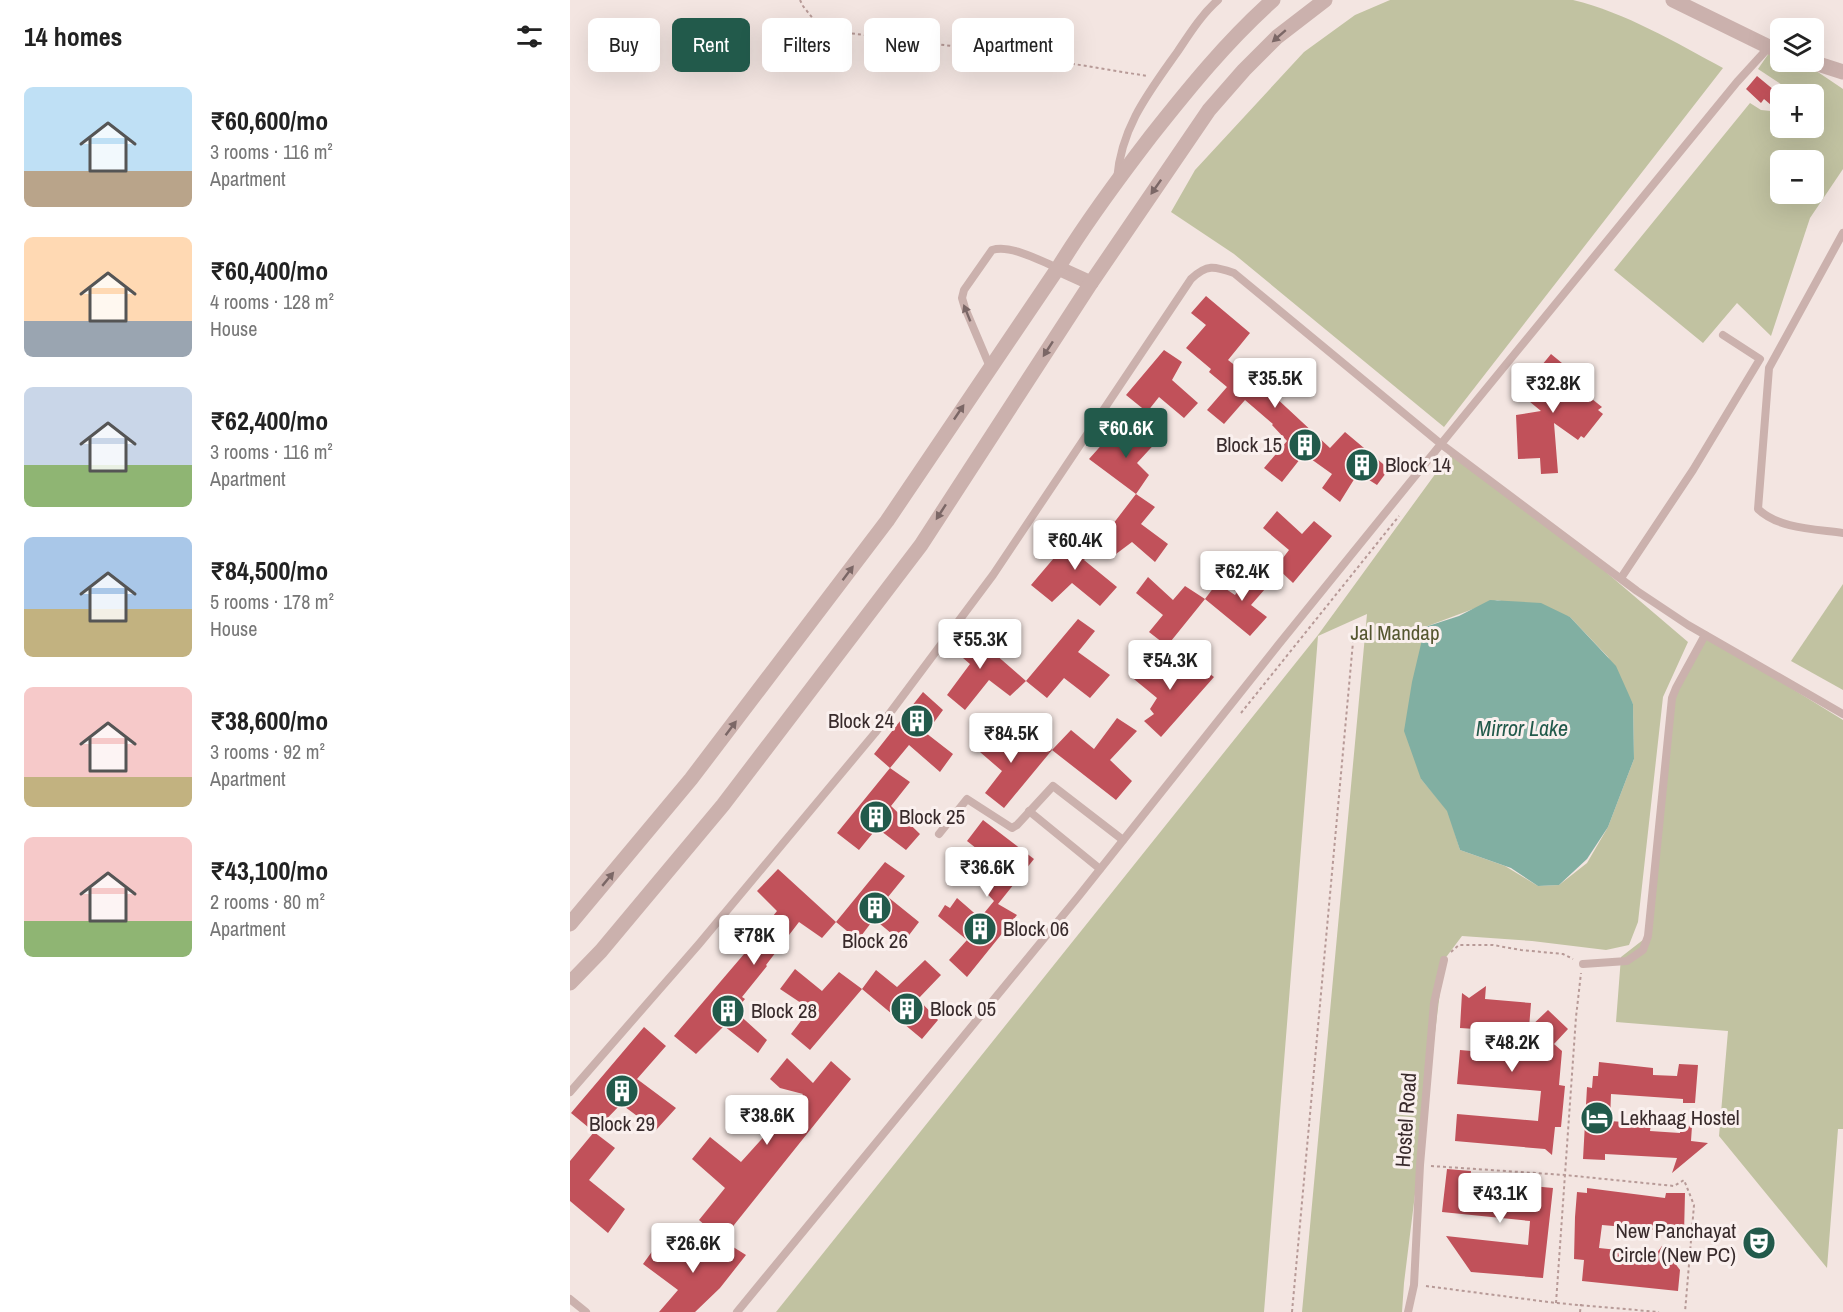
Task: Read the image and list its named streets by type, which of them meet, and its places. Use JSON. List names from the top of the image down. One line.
{"streets":{"lane":["Hostel Road"]},"water":["Mirror Lake"],"parks":["Jal Mandap"],"places":{"building":["Block 15","Block 14","Block 24","Block 25","Block 26","Block 06","Block 05","Block 28","Block 29"],"hotel":["Lekhaag Hostel"],"theatre":["New Panchayat Circle (New PC)"]},"page":{"heading":"14 homes","map_buttons":["+","−"],"chip":["Buy","Rent","Filters","New","Apartment"],"list":[{"name":"₹60,600/mo","note":"3 rooms · 116 m² · Apartment"},{"name":"₹60,400/mo","note":"4 rooms · 128 m² · House"},{"name":"₹62,400/mo","note":"3 rooms · 116 m² · Apartment"},{"name":"₹84,500/mo","note":"5 rooms · 178 m² · House"},{"name":"₹38,600/mo","note":"3 rooms · 92 m² · Apartment"},{"name":"₹43,100/mo","note":"2 rooms · 80 m² · Apartment"}],"price":["₹35.5K","₹32.8K","₹60.6K","₹60.4K","₹62.4K","₹55.3K","₹54.3K","₹84.5K","₹36.6K","₹78K","₹48.2K","₹38.6K","₹43.1K","₹26.6K"]}}
